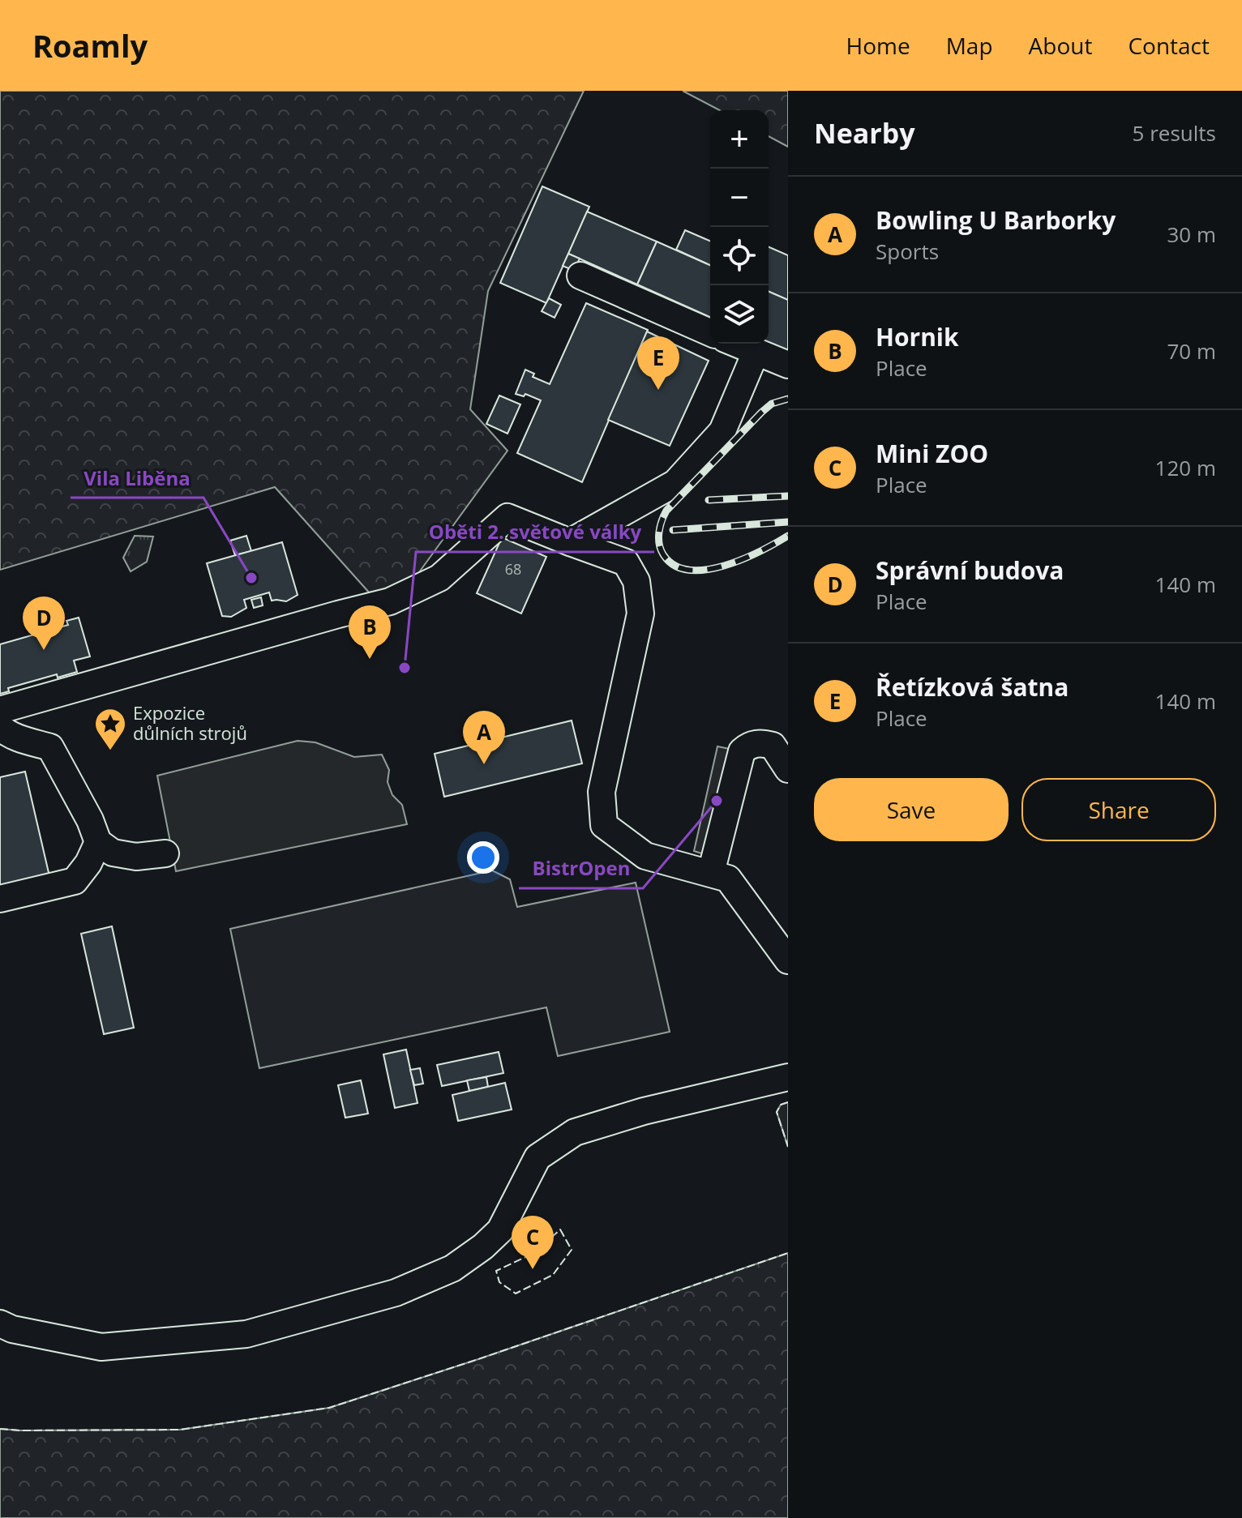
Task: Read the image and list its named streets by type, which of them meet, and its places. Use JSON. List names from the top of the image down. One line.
{"places":{"other":["Vila Liběna","Oběti 2. světové války","BistrOpen"],"place":["Expozice důlních strojů"]},"house_numbers":["68"],"page":{"header":"Roamly","nav":["Home","Map","About","Contact"],"heading":["Nearby","5 results"],"map_buttons":["+","−"],"list":[{"mark":"A","name":"Bowling U Barborky","note":"Sports","value":"30 m"},{"mark":"B","name":"Hornik","note":"Place","value":"70 m"},{"mark":"C","name":"Mini ZOO","note":"Place","value":"120 m"},{"mark":"D","name":"Správní budova","note":"Place","value":"140 m"},{"mark":"E","name":"Řetízková šatna","note":"Place","value":"140 m"}],"pins":["E","D","B","A","C"],"buttons":["Save","Share"]}}
